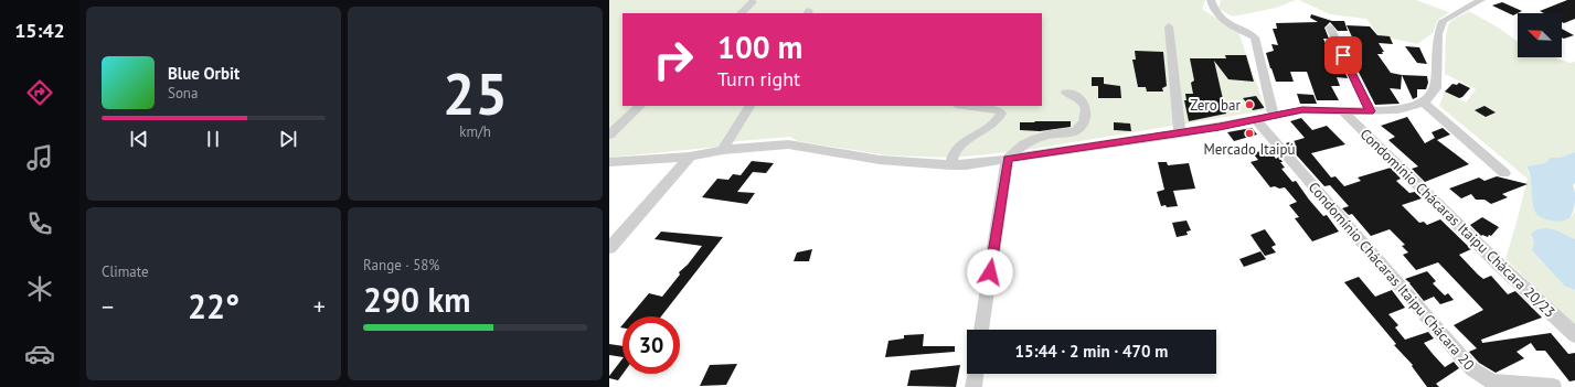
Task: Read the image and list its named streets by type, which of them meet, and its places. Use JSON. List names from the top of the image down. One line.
{"streets":{"street":["Condomínio Chácaras Itaipu Chácara 20/23","Condomínio Chácaras Itaipu Chácara 20"]},"places":["Zero bar","Mercado Itaipú"],"north":"top left","page":{"tabs":"15:42","tile":[["25","km/h"],"Climate",["Range · 58%","290 km"]],"turn":["100 m","Turn right"],"song":["Blue Orbit","Sona"],"heat":["−","22°","+"],"limit":"30","trip":"15:44 · 2 min · 470 m"}}
